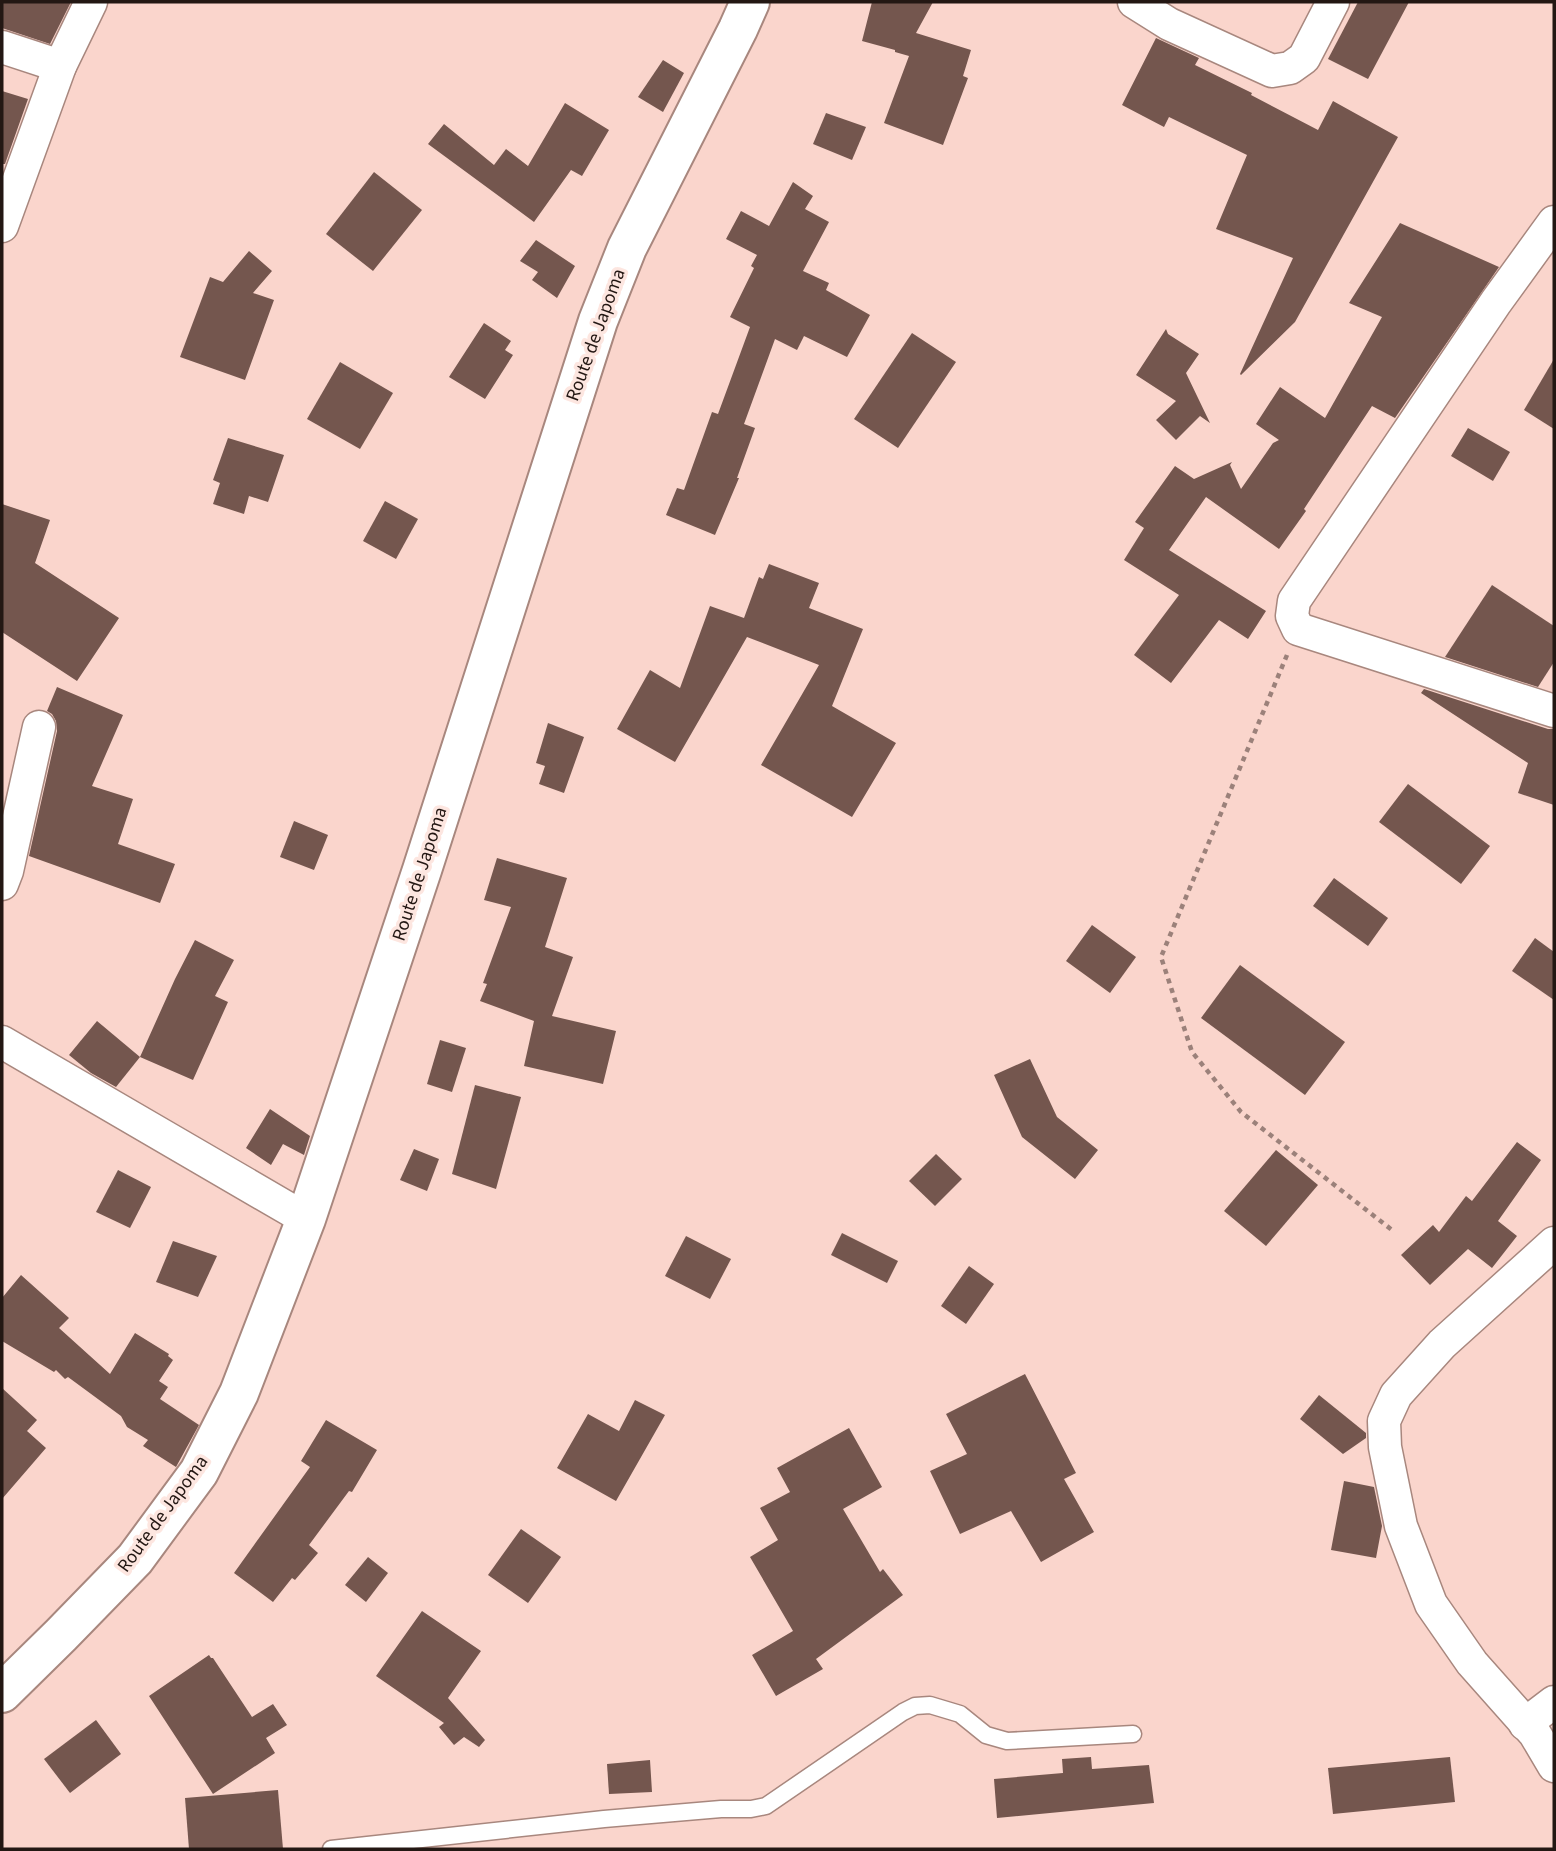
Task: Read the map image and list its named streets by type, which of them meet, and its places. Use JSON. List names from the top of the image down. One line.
{"streets":{"street":["Route de Japoma"]}}
